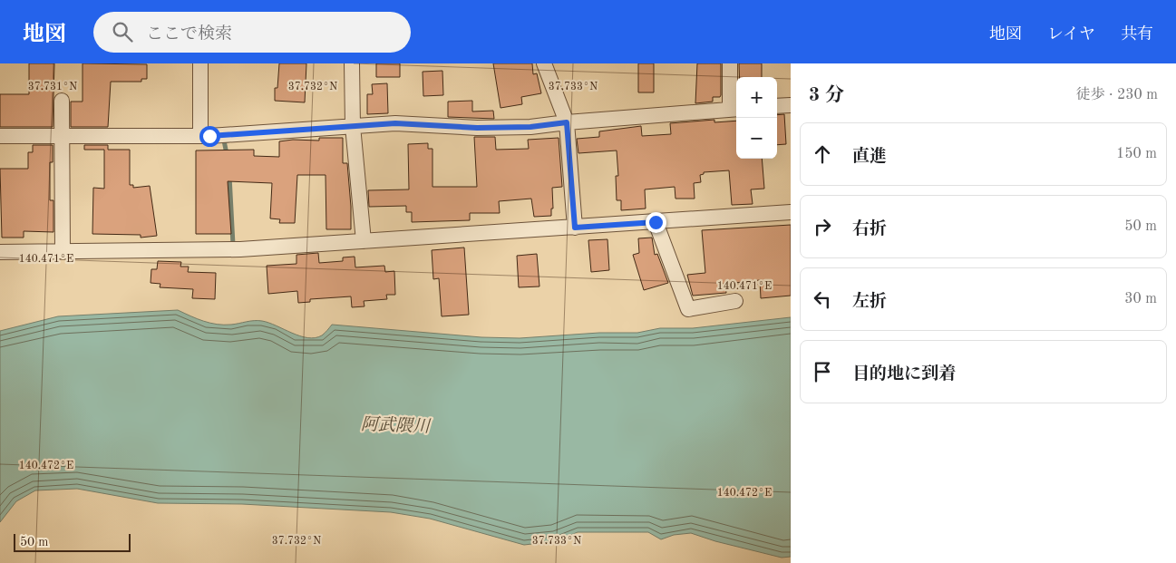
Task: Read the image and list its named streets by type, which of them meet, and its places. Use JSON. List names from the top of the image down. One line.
{"water":["阿武隈川"],"scale_bar":"50 m","page":{"header":"地図","search":"ここで検索","nav":["地図","レイヤ","共有"],"heading":["3 分","徒歩 · 230 m"],"map_buttons":["+","−"],"list":[["直進","150 m"],["右折","50 m"],["左折","30 m"],"目的地に到着"],"scale":"50 m"},"coordinates":["37.731°N","37.732°N","37.733°N","140.471°E","140.472°E"]}
